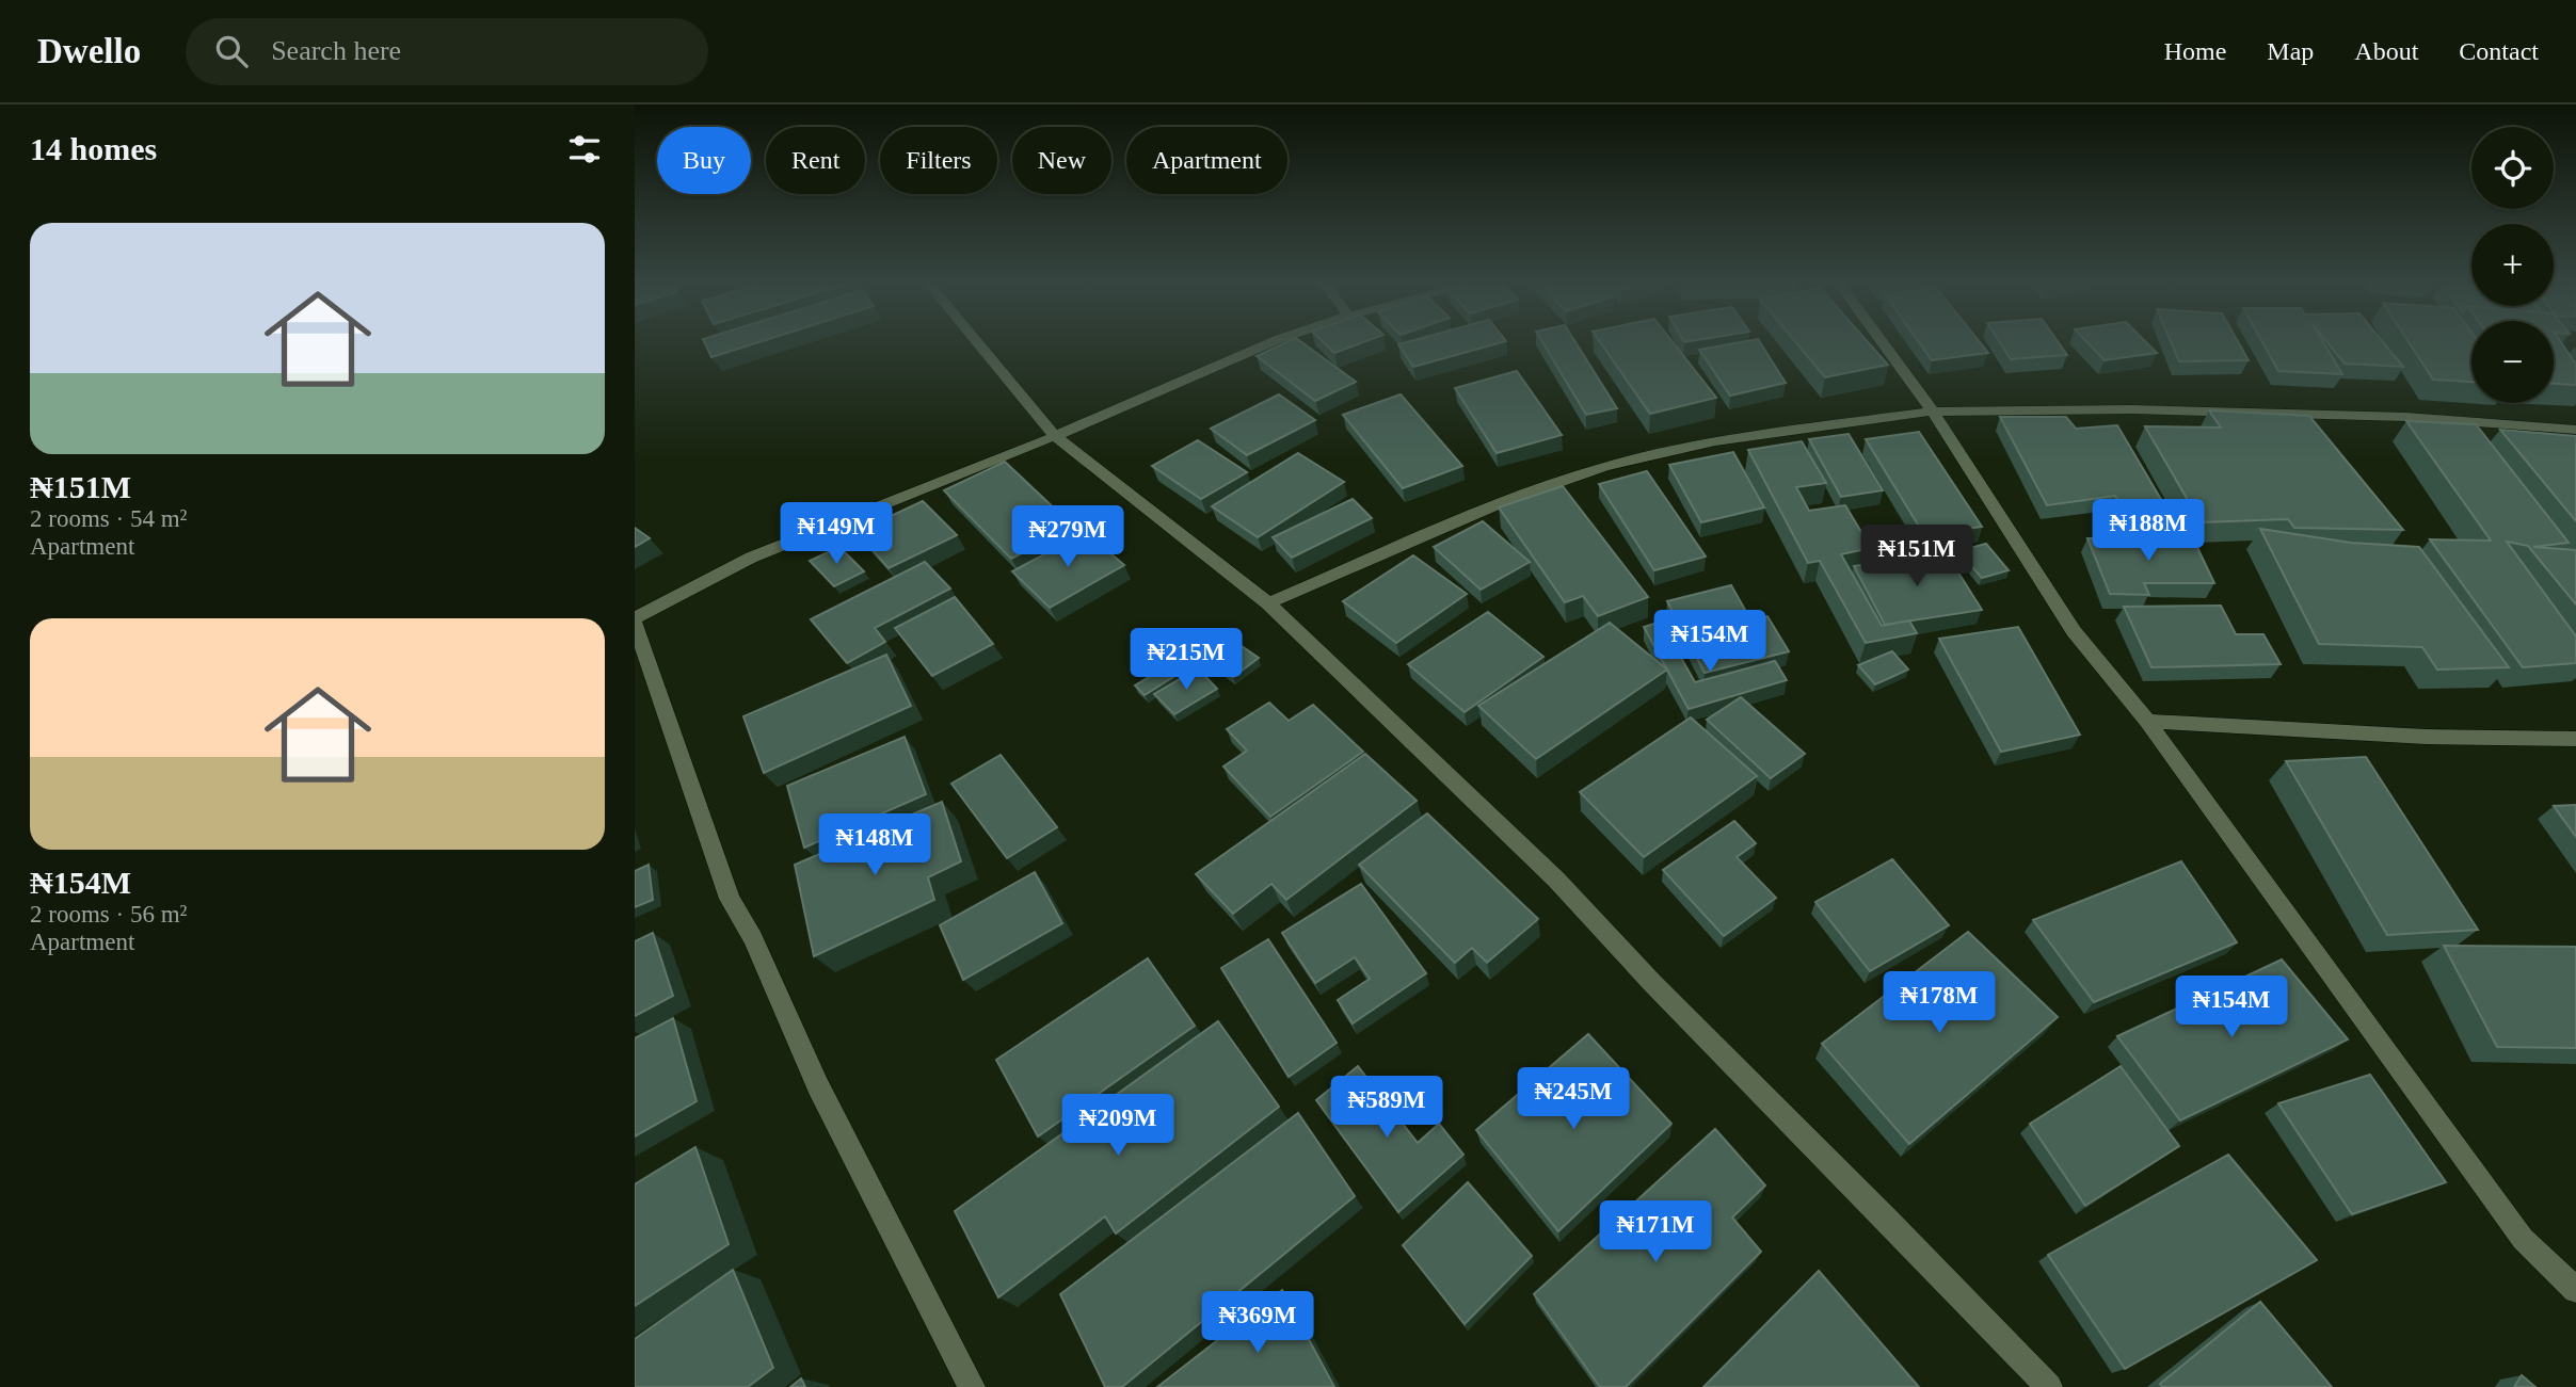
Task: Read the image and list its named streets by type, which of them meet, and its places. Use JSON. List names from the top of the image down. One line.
{"page":{"header":"Dwello","search":"Search here","nav":["Home","Map","About","Contact"],"heading":"14 homes","map_buttons":["+","−"],"chip":["Buy","Rent","Filters","New","Apartment"],"list":[{"name":"₦151M","note":"2 rooms · 54 m² · Apartment"},{"name":"₦154M","note":"2 rooms · 56 m² · Apartment"}],"price":["₦188M","₦149M","₦279M","₦151M","₦154M","₦215M","₦148M","₦178M","₦154M","₦245M","₦589M","₦209M","₦171M","₦369M"]}}
